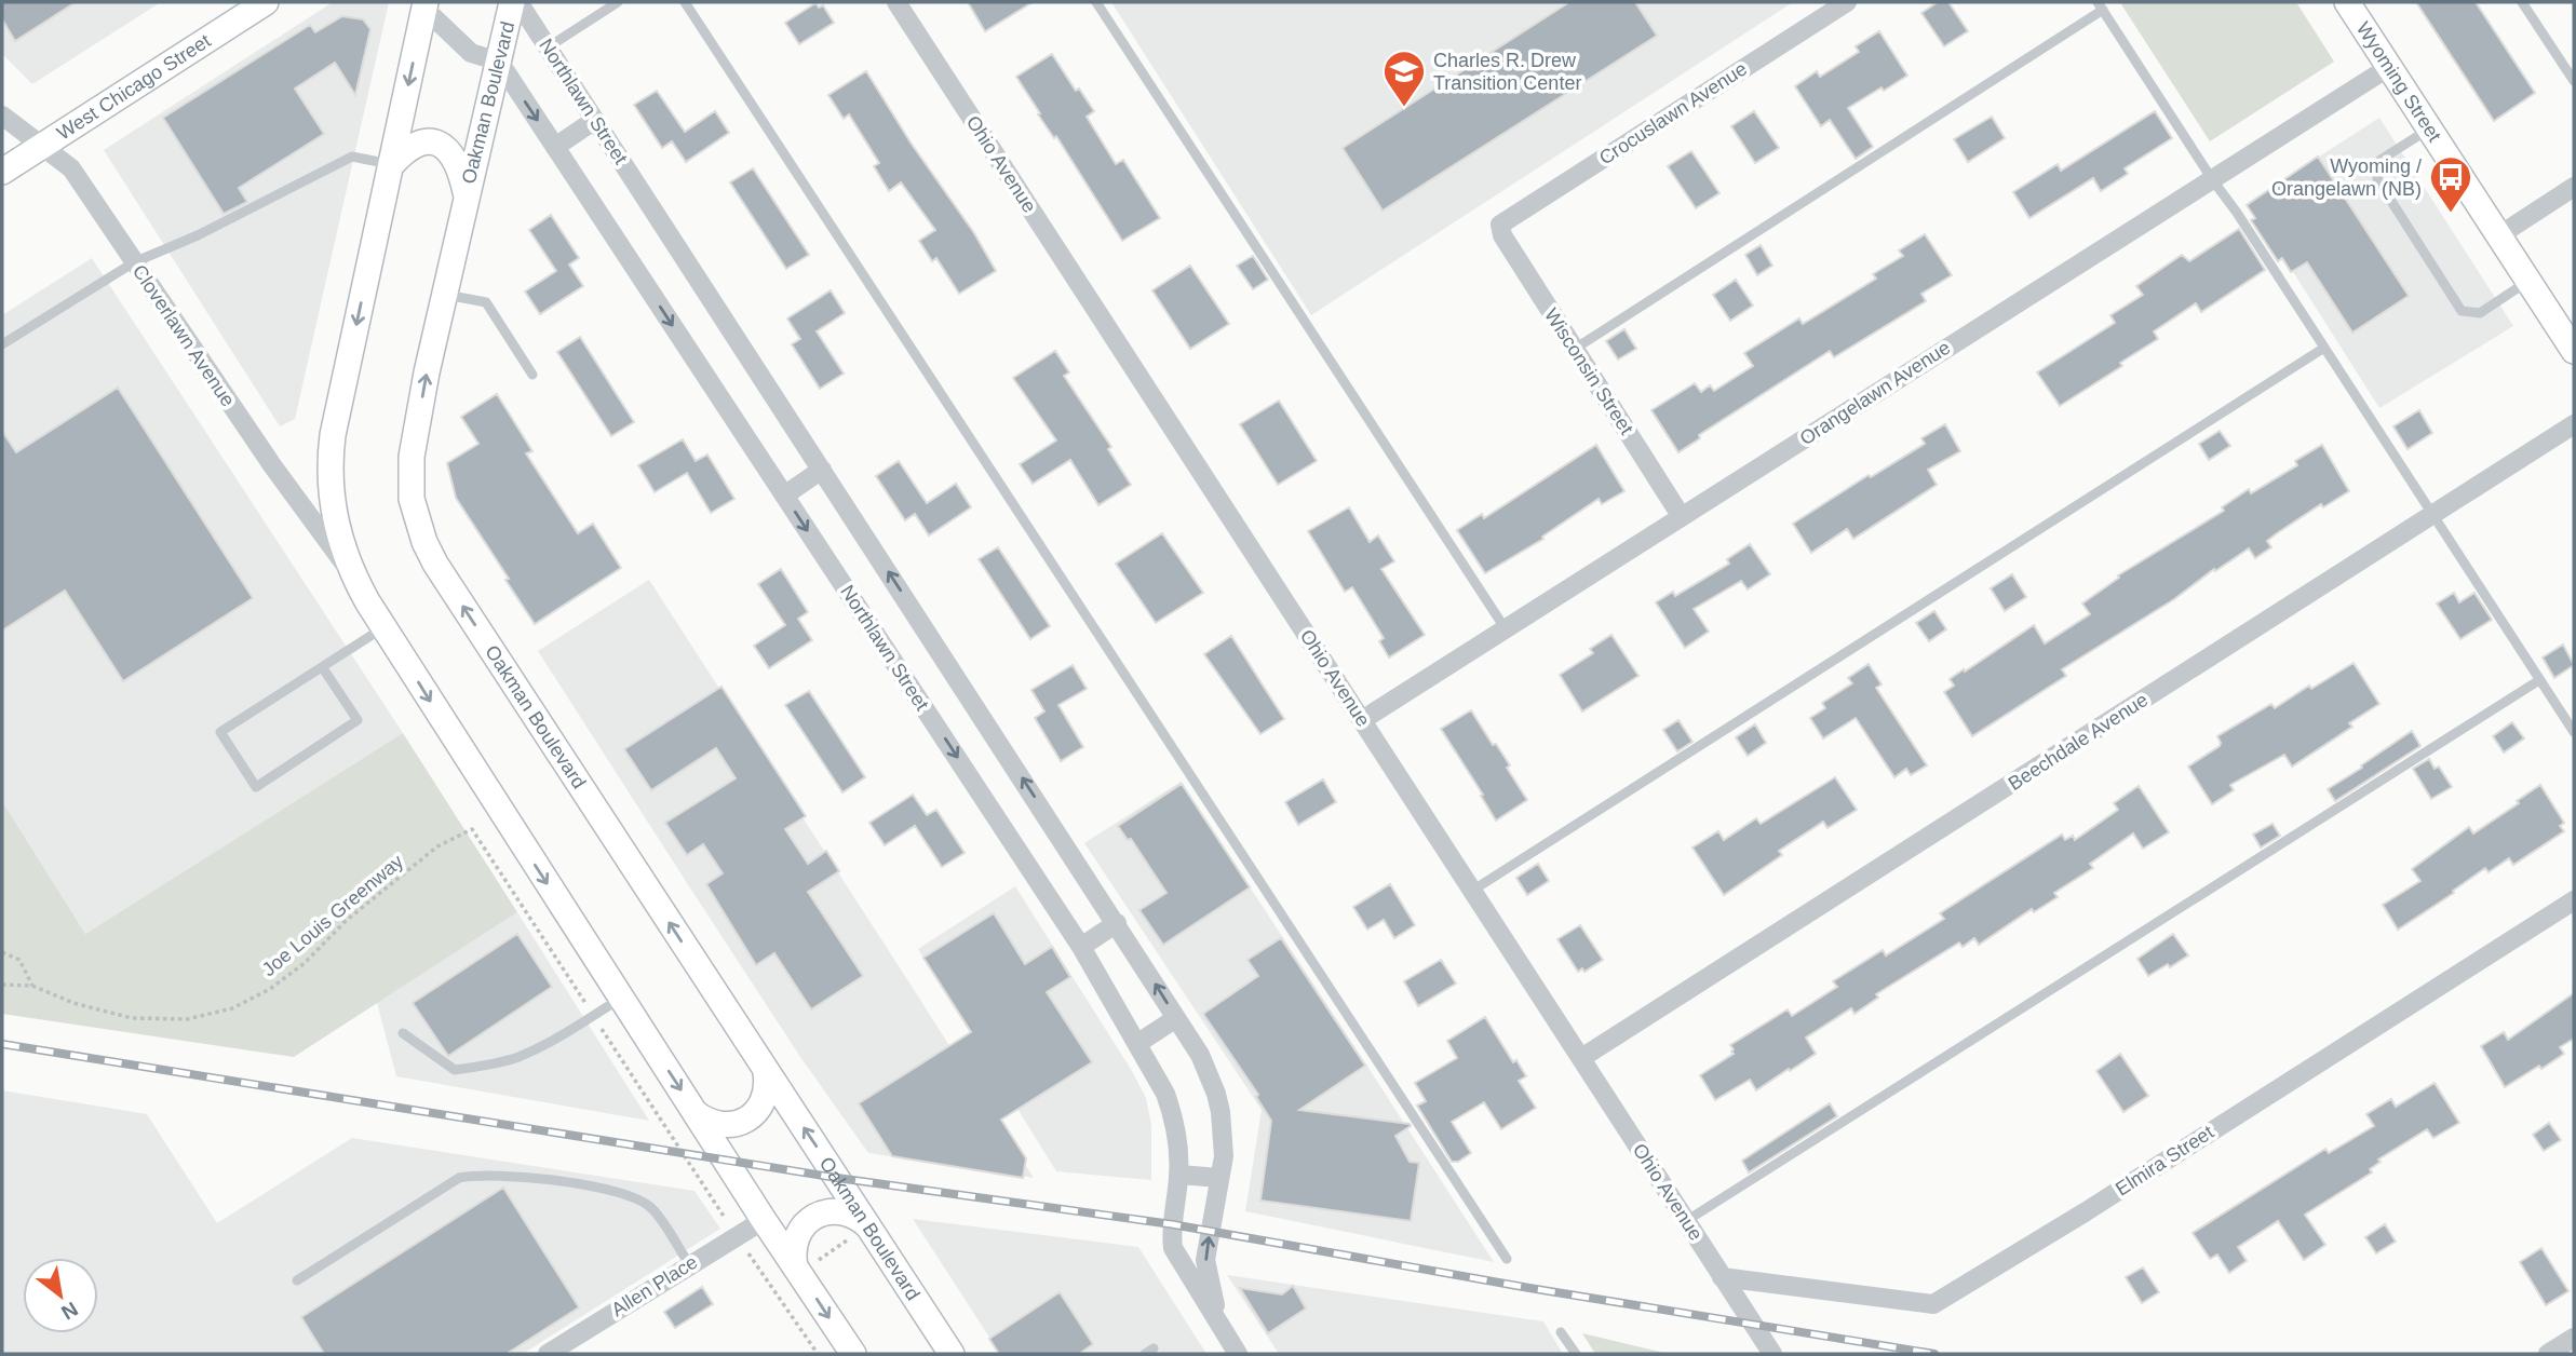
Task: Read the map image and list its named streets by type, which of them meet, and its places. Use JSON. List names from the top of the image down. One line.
{"streets":{"street":["Wyoming Street","West Chicago Street","Northlawn Street","Oakman Boulevard","Crocuslawn Avenue","Ohio Avenue","Cloverlawn Avenue","Wisconsin Street","Orangelawn Avenue","Beechdale Avenue","Elmira Street","Allen Place"],"path":["Joe Louis Greenway"]},"crossings":[["Wyoming Street","Orangelawn Avenue"],["West Chicago Street","Cloverlawn Avenue"],["Northlawn Street","Oakman Boulevard"],["Crocuslawn Avenue","Wisconsin Street"],["Ohio Avenue","Orangelawn Avenue"],["Ohio Avenue","Beechdale Avenue"],["Ohio Avenue","Elmira Street"],["Wisconsin Street","Orangelawn Avenue"]],"places":{"school or university":["Charles R. Drew Transition Center"],"bus stop":["Wyoming / Orangelawn (NB)"]},"north":"bottom right"}
